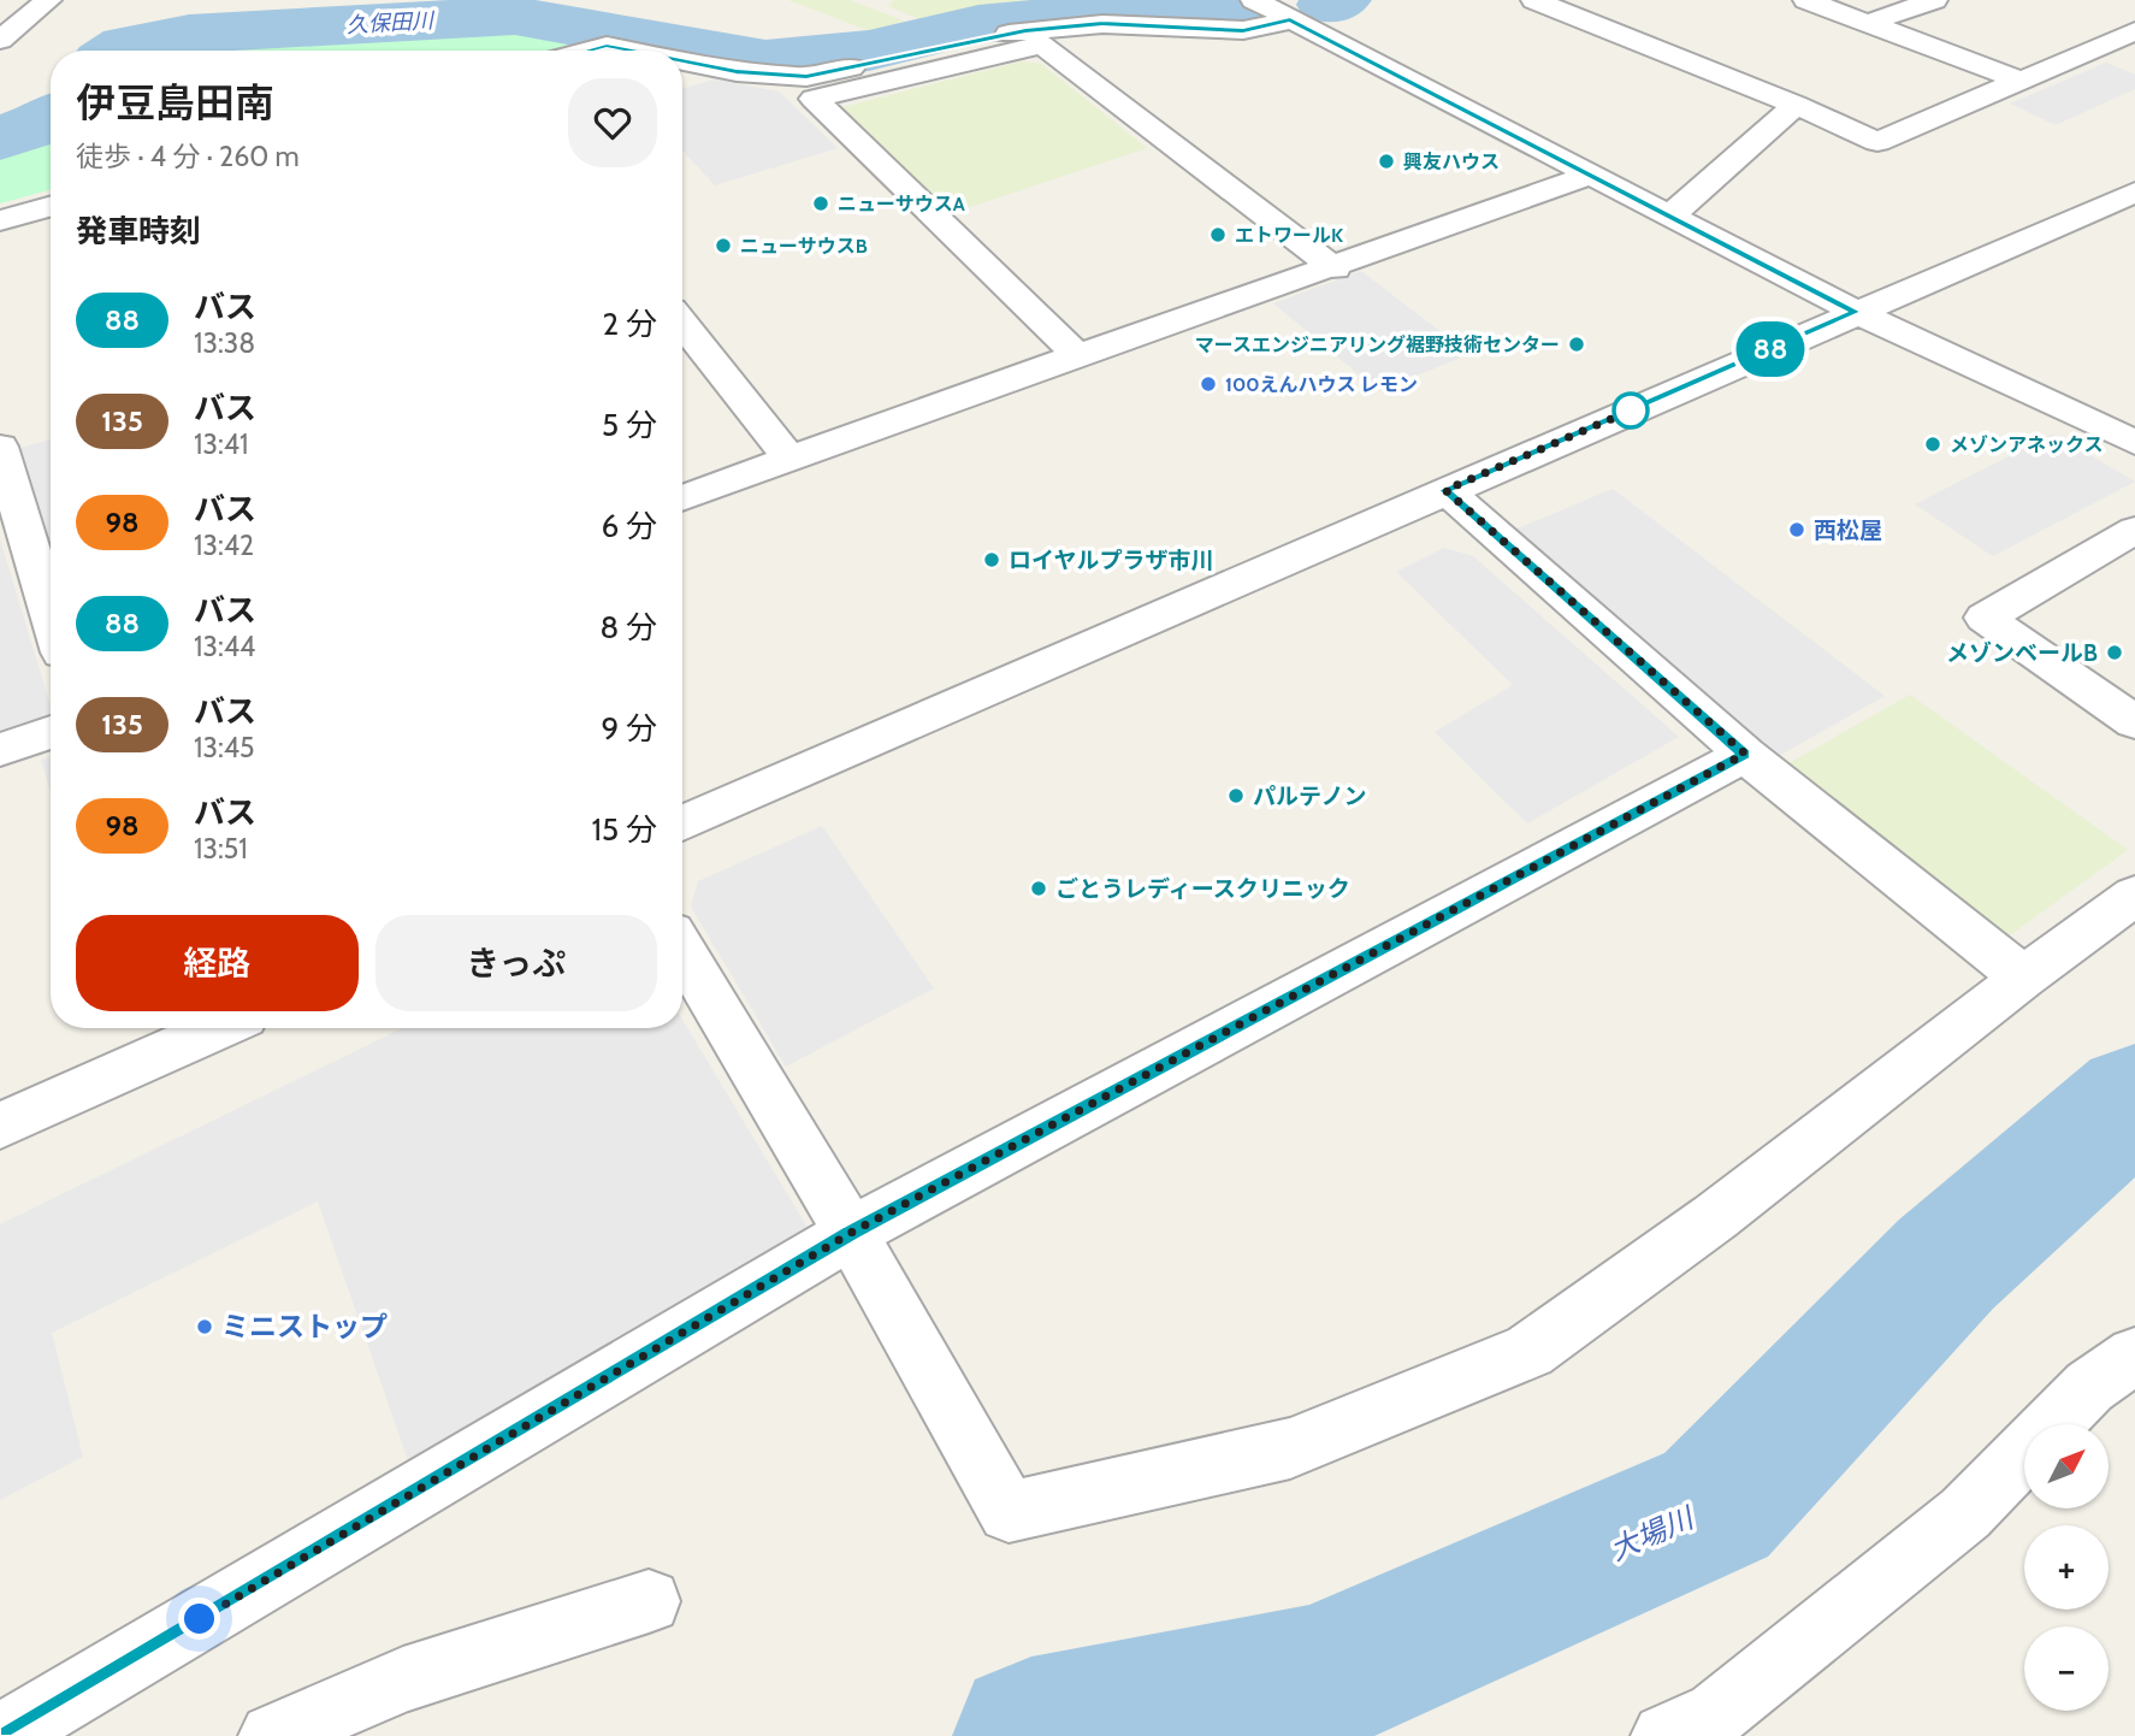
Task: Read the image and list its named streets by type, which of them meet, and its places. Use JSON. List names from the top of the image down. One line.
{"water":["久保田川","大場川"],"places":["興友ハウス","ニューサウスA","エトワールK","ニューサウスB","マースエンジニアリング裾野技術センター","100えんハウス レモン","メゾンアネックス","西松屋","ロイヤルプラザ市川","メゾンベールB","パルテノン","ごとうレディースクリニック","ミニストップ"],"lines":["bus line 88"],"north":"top right","page":{"on_map":"88","heading":[["伊豆島田南","徒歩 · 4 分 · 260 m"],"発車時刻"],"list":[{"mark":"88","name":"バス","note":"13:38","value":"2 分"},{"mark":"135","name":"バス","note":"13:41","value":"5 分"},{"mark":"98","name":"バス","note":"13:42","value":"6 分"},{"mark":"88","name":"バス","note":"13:44","value":"8 分"},{"mark":"135","name":"バス","note":"13:45","value":"9 分"},{"mark":"98","name":"バス","note":"13:51","value":"15 分"}],"buttons":["経路","きっぷ"],"map_buttons":["+","−"]}}
